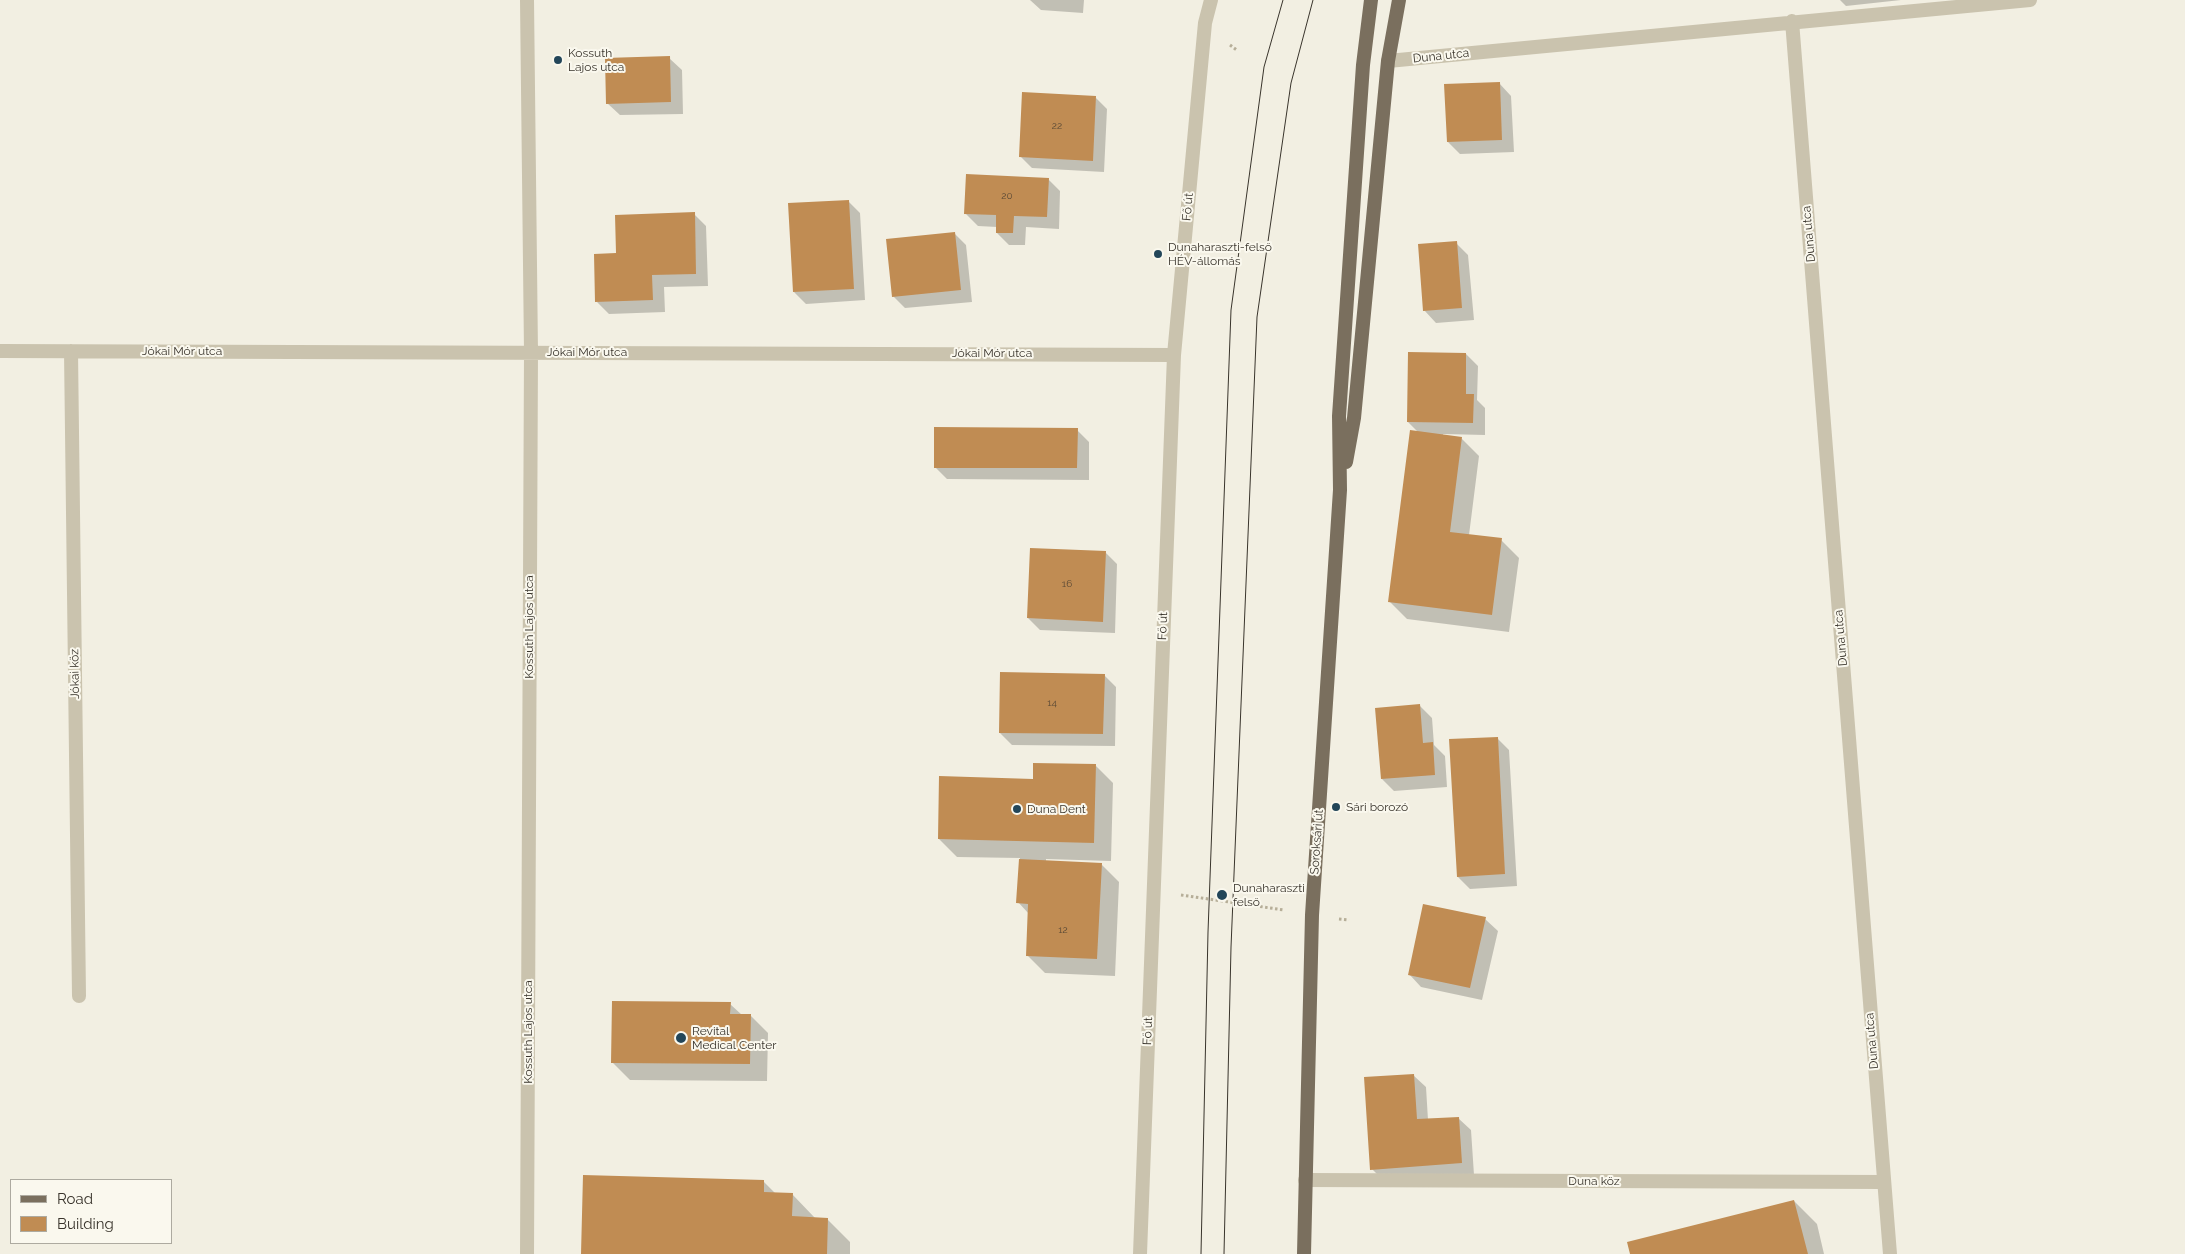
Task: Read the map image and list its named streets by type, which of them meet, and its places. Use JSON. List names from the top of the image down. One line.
{"streets":{"main road":["Soroksári út"],"street":["Duna utca","Fő út","Jókai Mór utca","Kossuth Lajos utca","Jókai köz","Duna köz"]},"crossings":[["Duna utca","Duna köz"],["Fő út","Jókai Mór utca"],["Jókai Mór utca","Kossuth Lajos utca"],["Jókai Mór utca","Jókai köz"],["Soroksári út","Duna köz"]],"places":["Kossuth Lajos utca","Dunaharaszti-felső HÉV-állomás","Sári borozó","Duna Dent","Dunaharaszti felső","Revital Medical Center"],"house_numbers":["22","20","16","14","12"],"legend":["Road","Building"]}
